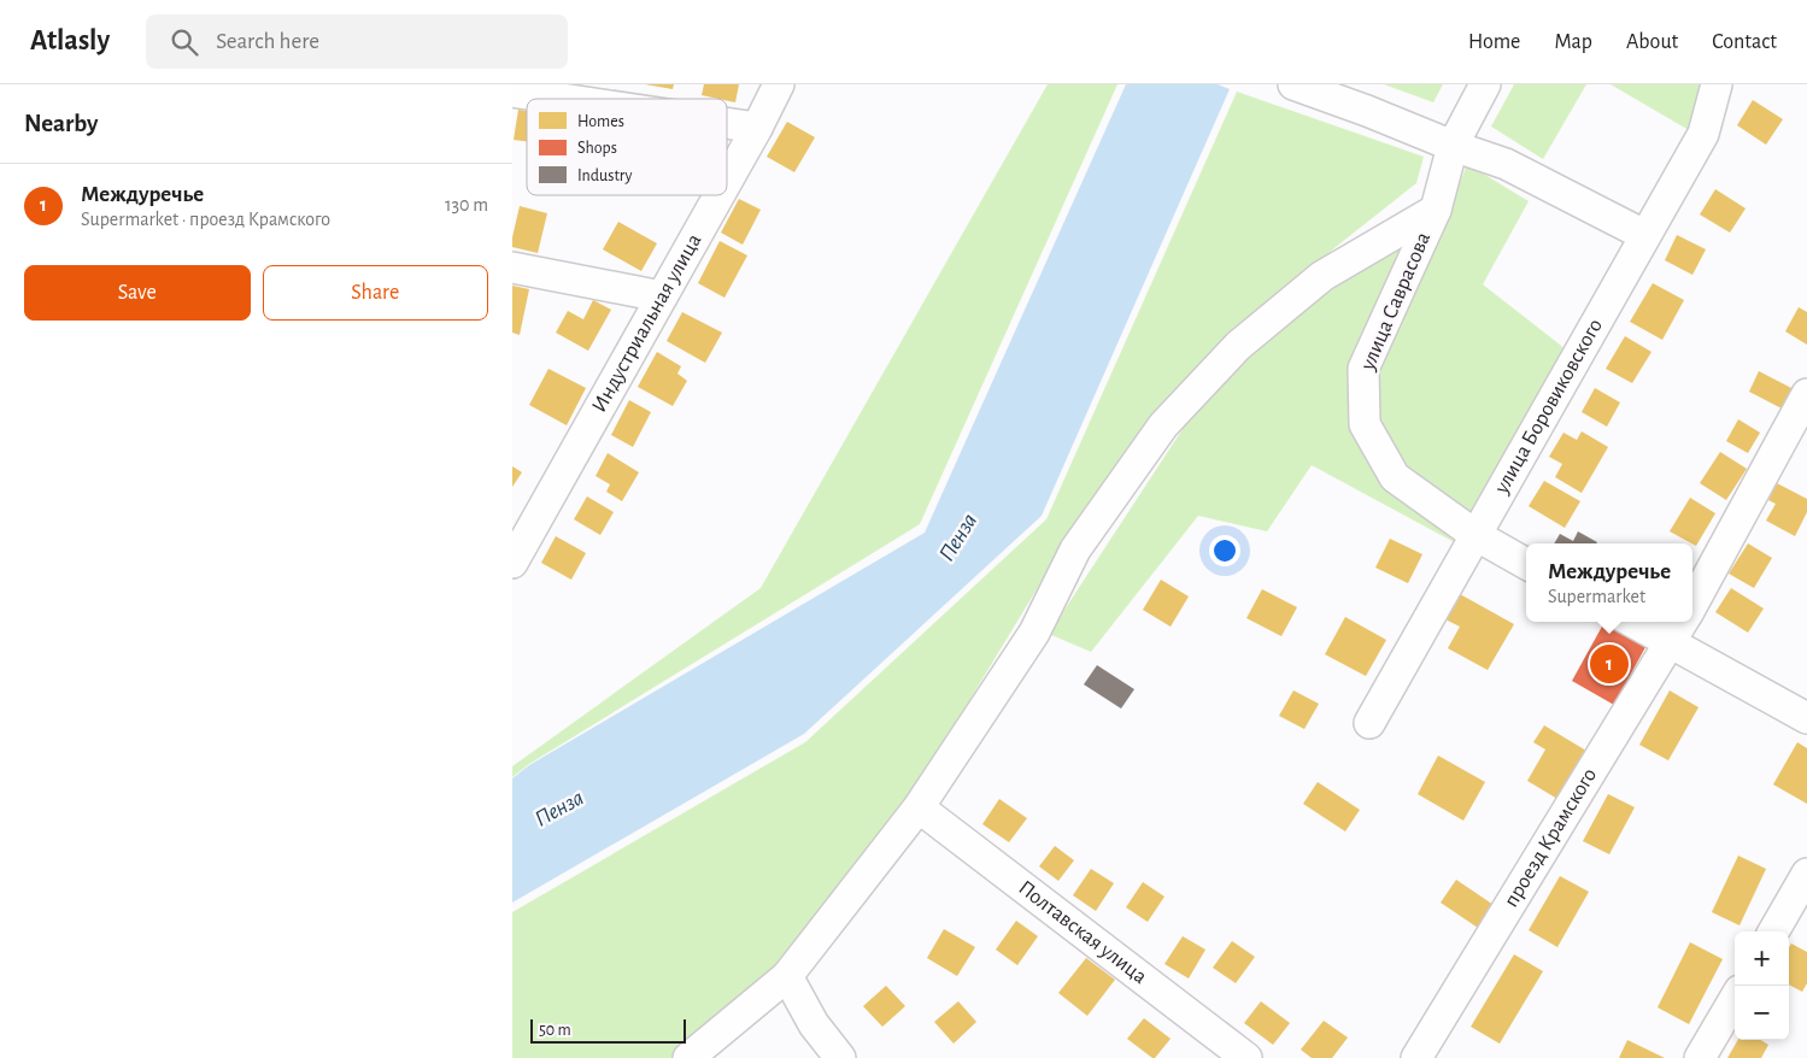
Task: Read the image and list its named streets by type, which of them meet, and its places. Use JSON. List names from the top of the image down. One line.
{"streets":{"street":["улица Саврасова","Индустриальная улица","улица Боровиковского","проезд Крамского","Полтавская улица"]},"crossings":[["улица Саврасова","улица Боровиковского"]],"water":["Пенза"],"legend":["Homes","Shops","Industry"],"scale_bar":"50 m","page":{"header":"Atlasly","search":"Search here","nav":["Home","Map","About","Contact"],"heading":"Nearby","list":[{"mark":"1","name":"Междуречье","note":"Supermarket · проезд Крамского","value":"130 m"}],"buttons":["Save","Share"],"popup":["Междуречье","Supermarket"],"pins":"1","map_buttons":["+","−"],"scale":"50 m"}}
